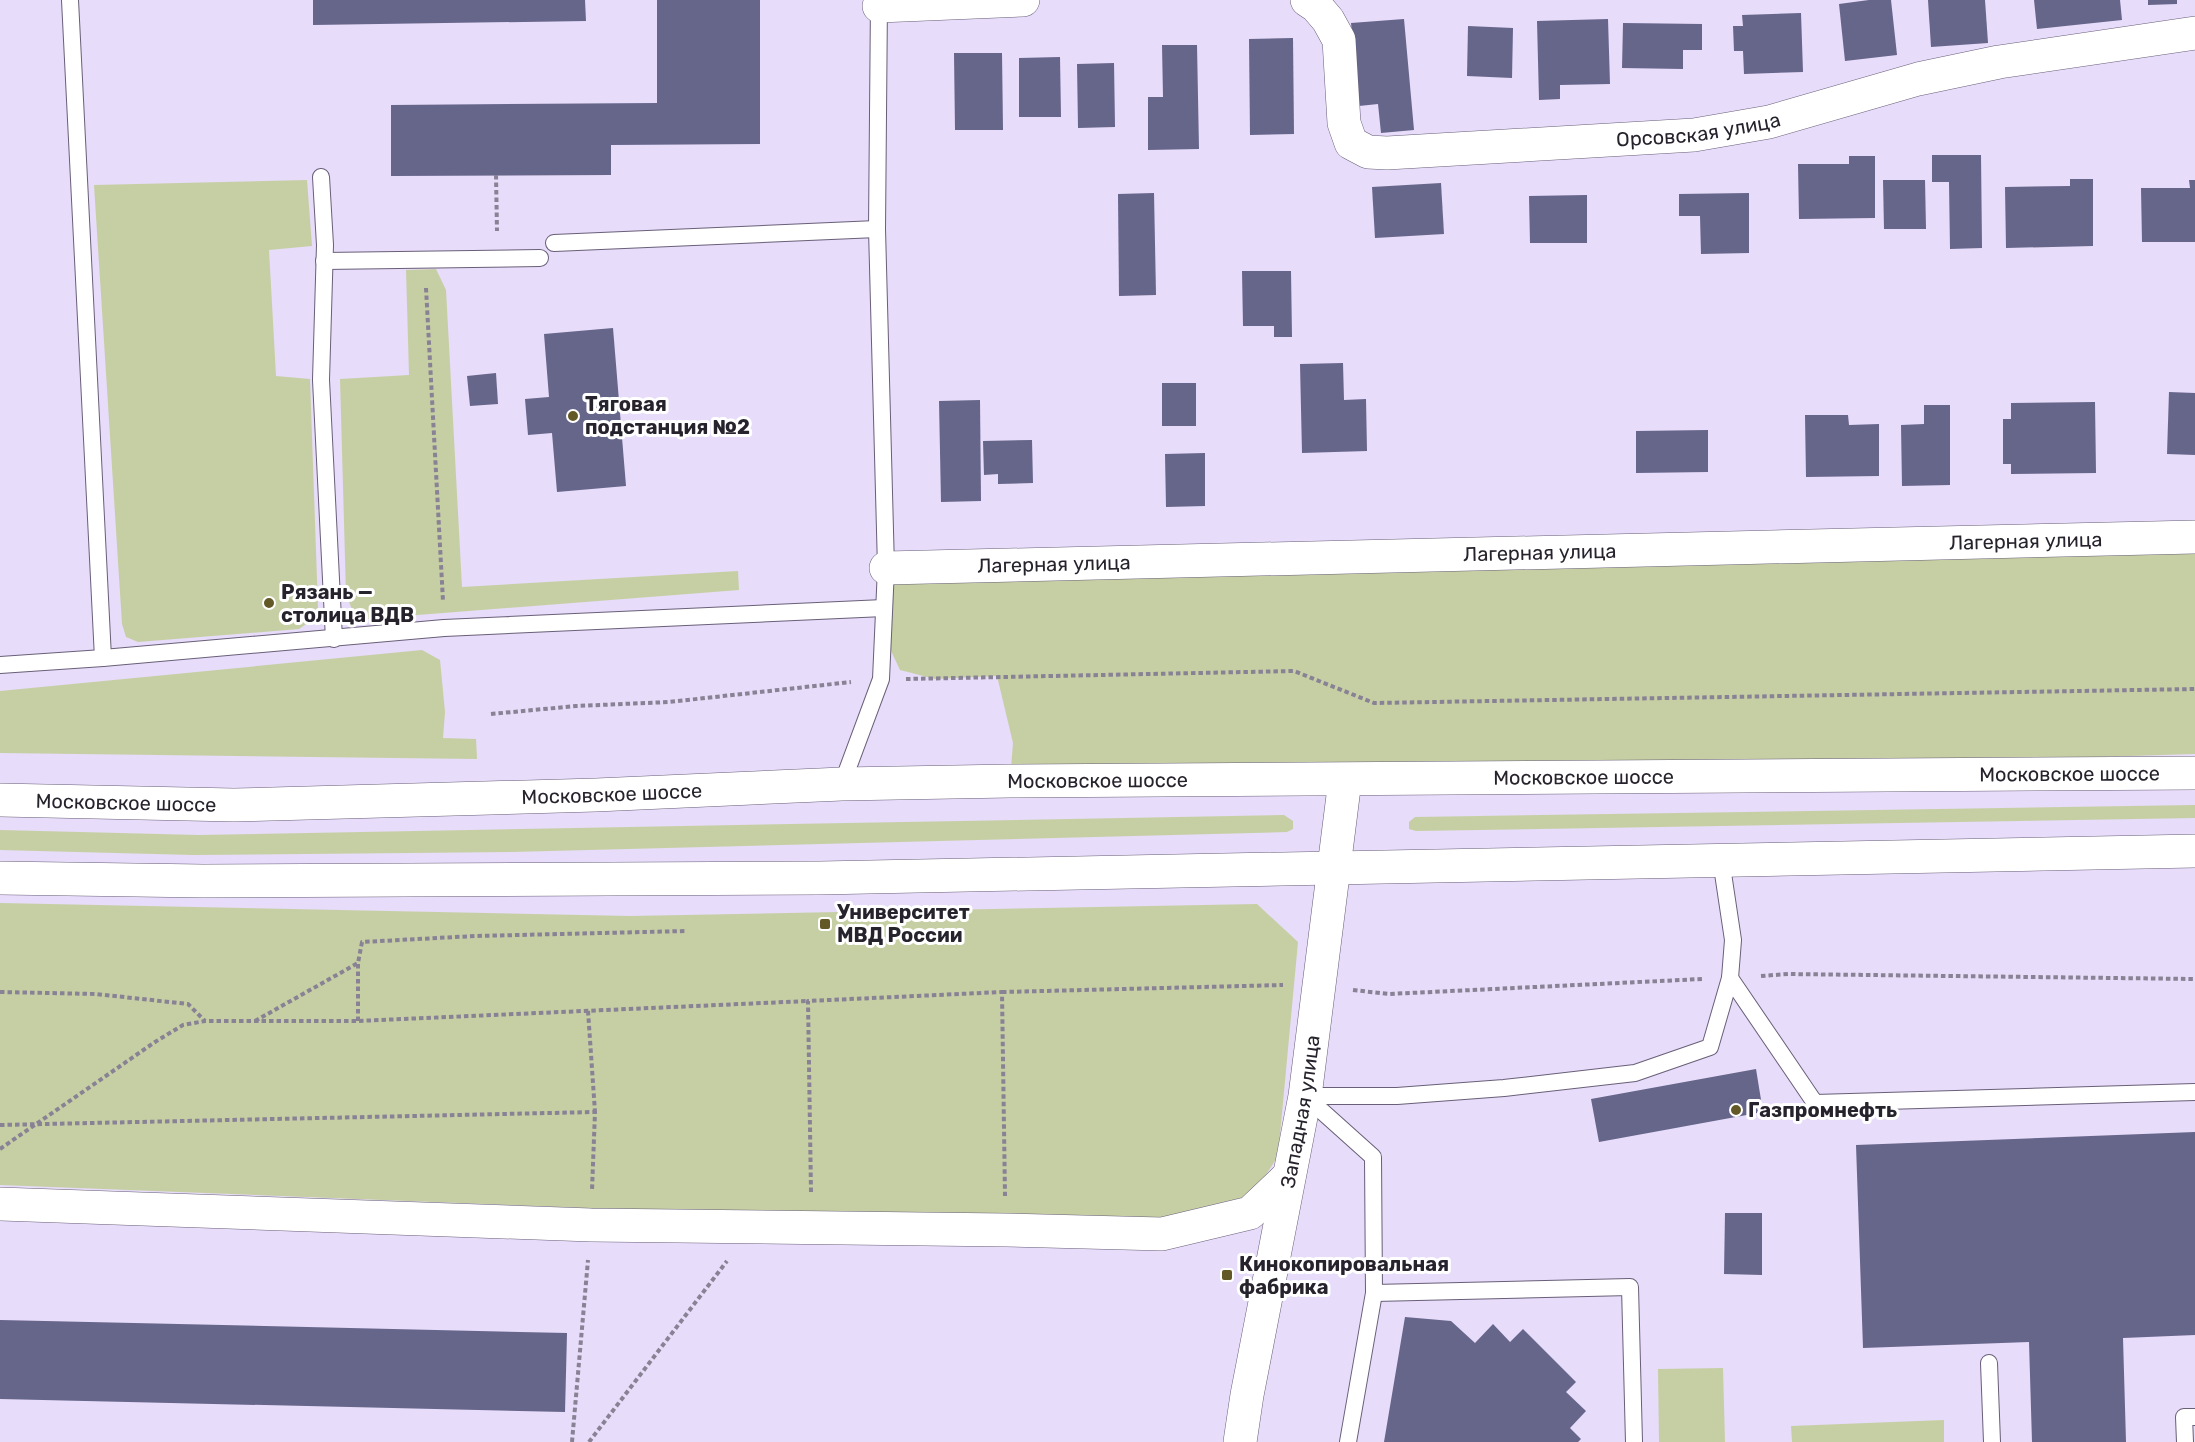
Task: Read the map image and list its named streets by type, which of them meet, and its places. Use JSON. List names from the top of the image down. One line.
{"streets":{"street":["Орсовская улица","Лагерная улица","Московское шоссе","Западная улица"]},"crossings":[["Московское шоссе","Западная улица"]],"places":{"other":["Тяговая подстанция №2","Рязань — столица ВДВ","Газпромнефть"],"transit":["Университет МВД России","Кинокопировальная фабрика"]}}
